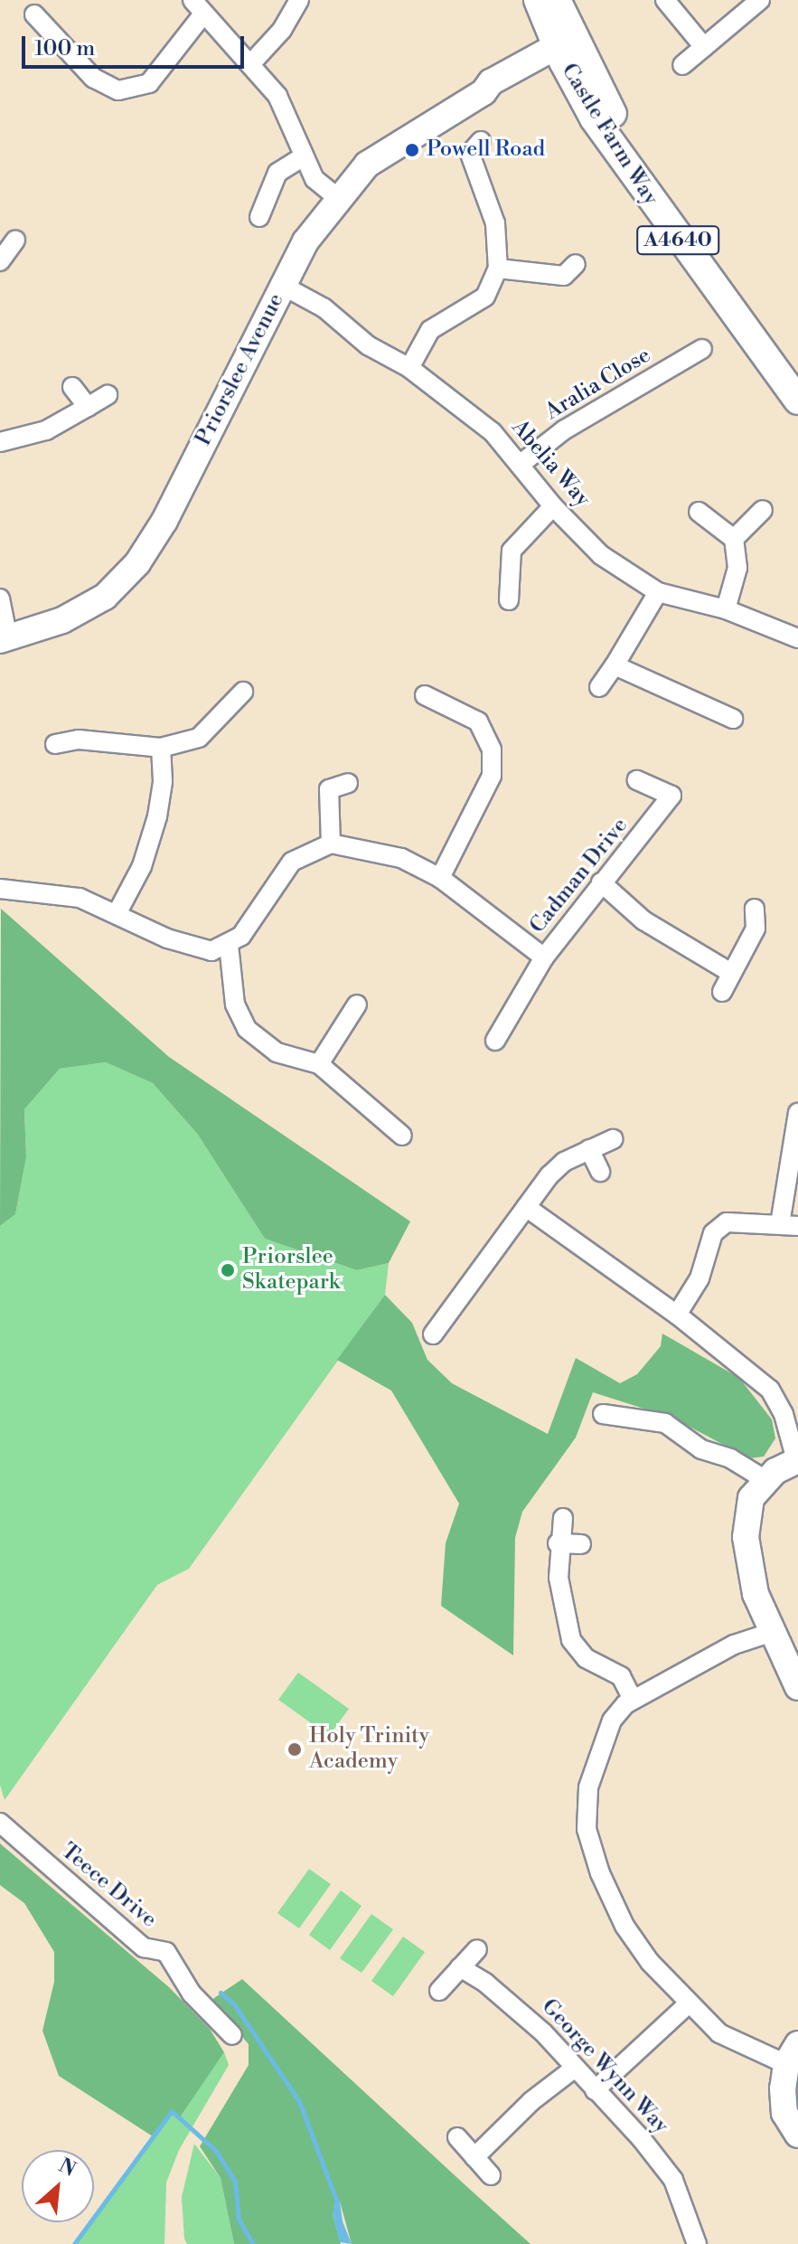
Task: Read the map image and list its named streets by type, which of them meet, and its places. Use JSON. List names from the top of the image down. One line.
{"streets":{"main road":["Castle Farm Way","A4640"],"street":["Priorslee Avenue","Aralia Close","Abelia Way","Cadman Drive","Teece Drive","George Wynn Way"]},"crossings":[["Castle Farm Way","Priorslee Avenue"],["Priorslee Avenue","Abelia Way"],["Aralia Close","Abelia Way"]],"places":["Powell Road","Priorslee Skatepark","Holy Trinity Academy"],"scale_bar":"100 m","north":"top right"}
